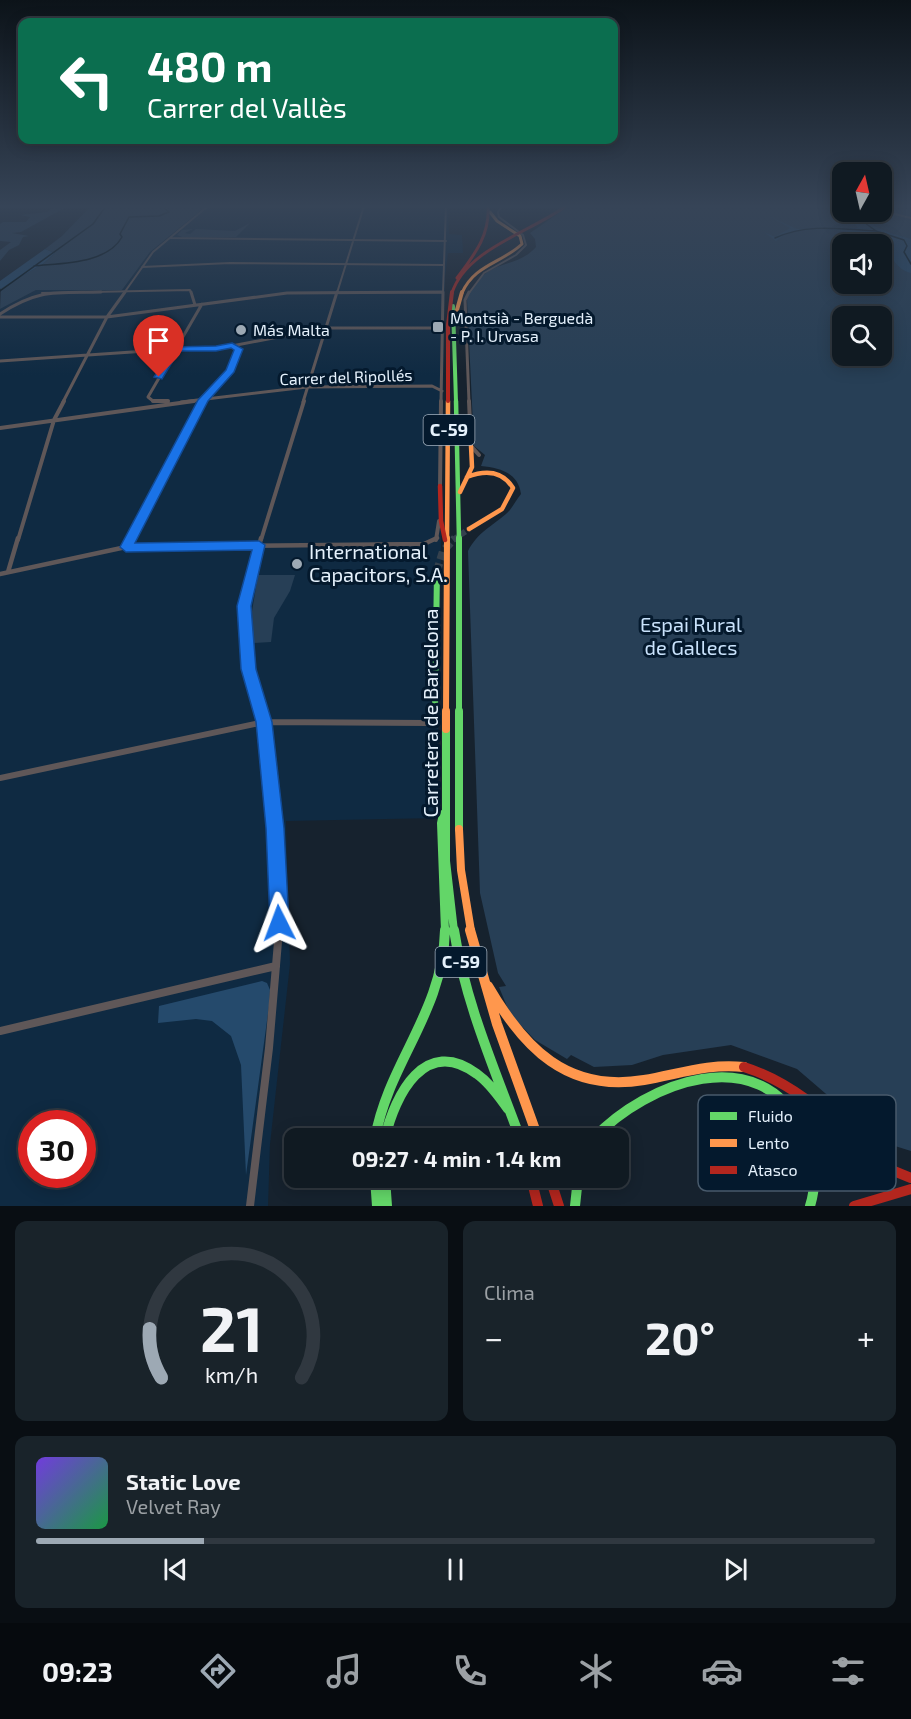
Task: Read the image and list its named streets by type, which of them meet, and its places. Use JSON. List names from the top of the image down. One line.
{"streets":{"main road":["C-59","Carretera de Barcelona"],"street":["Carrer del Ripollés"]},"parks":["Espai Rural de Gallecs"],"places":{"transit":["Montsià - Berguedà - P. I. Urvasa"],"other":["Más Malta","International Capacitors, S.A."]},"legend":["Fluido","Lento","Atasco"],"north":"top","page":{"turn":["480 m","Carrer del Vallès"],"limit":"30","trip":"09:27 · 4 min · 1.4 km","tile":"Clima","heat":["−","20°","+"],"song":["Static Love","Velvet Ray"],"tabs":"09:23","gauge":["21","km/h"]}}
